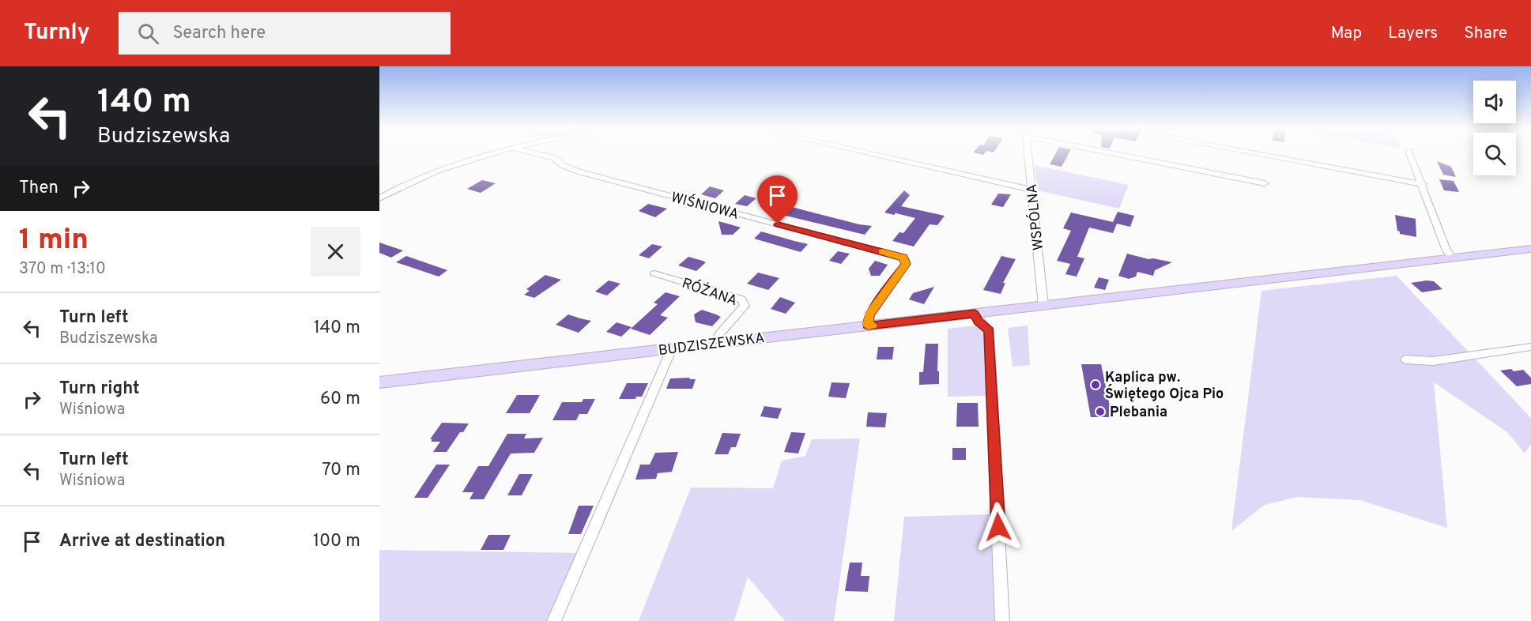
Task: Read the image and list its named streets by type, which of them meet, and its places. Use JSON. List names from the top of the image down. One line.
{"streets":{"street":["WIŚNIOWA","WSPÓLNA","RÓŻANA","BUDZISZEWSKA"]},"crossings":[["WIŚNIOWA","BUDZISZEWSKA"],["WSPÓLNA","BUDZISZEWSKA"],["RÓŻANA","BUDZISZEWSKA"]],"places":["Kaplica pw. Świętego Ojca Pio","Plebania"],"page":{"header":"Turnly","search":"Search here","nav":["Map","Layers","Share"],"turn":["140 m","Budziszewska"],"then":"Then","heading":["1 min","370 m · 13:10"],"list":[{"name":"Turn left","note":"Budziszewska","value":"140 m"},{"name":"Turn right","note":"Wiśniowa","value":"60 m"},{"name":"Turn left","note":"Wiśniowa","value":"70 m"},{"name":"Arrive at destination","value":"100 m"}]}}
